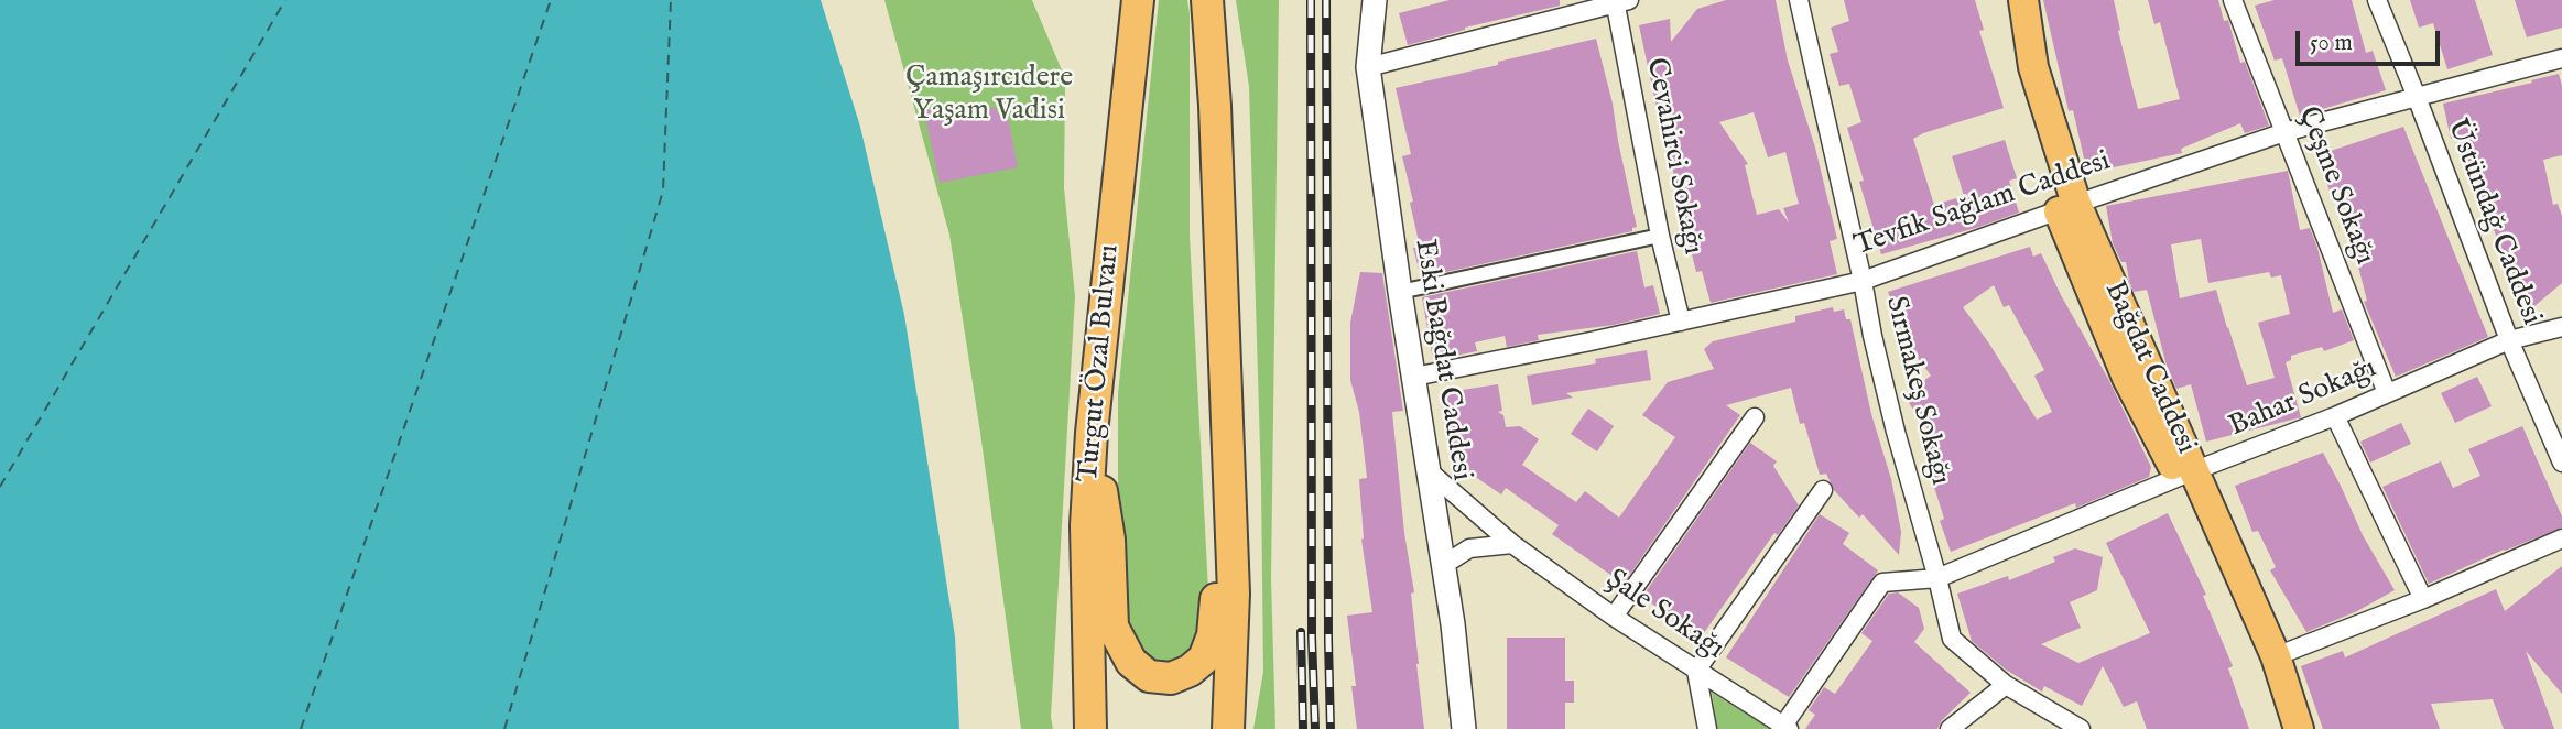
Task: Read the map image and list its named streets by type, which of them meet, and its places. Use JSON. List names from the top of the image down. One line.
{"streets":{"highway":["Turgut Özal Bulvarı"],"main road":["Bağdat Caddesi"],"street":["Cevahirci Sokağı","Çeşme Sokağı","Tevfik Sağlam Caddesi","Üstündağ Caddesi","Eski Bağdat Caddesi","Sırmakeş Sokağı","Bahar Sokağı","Şale Sokağı"]},"crossings":[["Cevahirci Sokağı","Tevfik Sağlam Caddesi"],["Çeşme Sokağı","Tevfik Sağlam Caddesi"],["Çeşme Sokağı","Bahar Sokağı"],["Tevfik Sağlam Caddesi","Üstündağ Caddesi"],["Tevfik Sağlam Caddesi","Eski Bağdat Caddesi"],["Tevfik Sağlam Caddesi","Bağdat Caddesi"],["Tevfik Sağlam Caddesi","Sırmakeş Sokağı"],["Üstündağ Caddesi","Bahar Sokağı"],["Eski Bağdat Caddesi","Şale Sokağı"],["Bağdat Caddesi","Bahar Sokağı"],["Sırmakeş Sokağı","Bahar Sokağı"],["Bahar Sokağı","Şale Sokağı"]],"parks":["Çamaşırcıdere Yaşam Vadisi"],"scale_bar":"50 m"}
